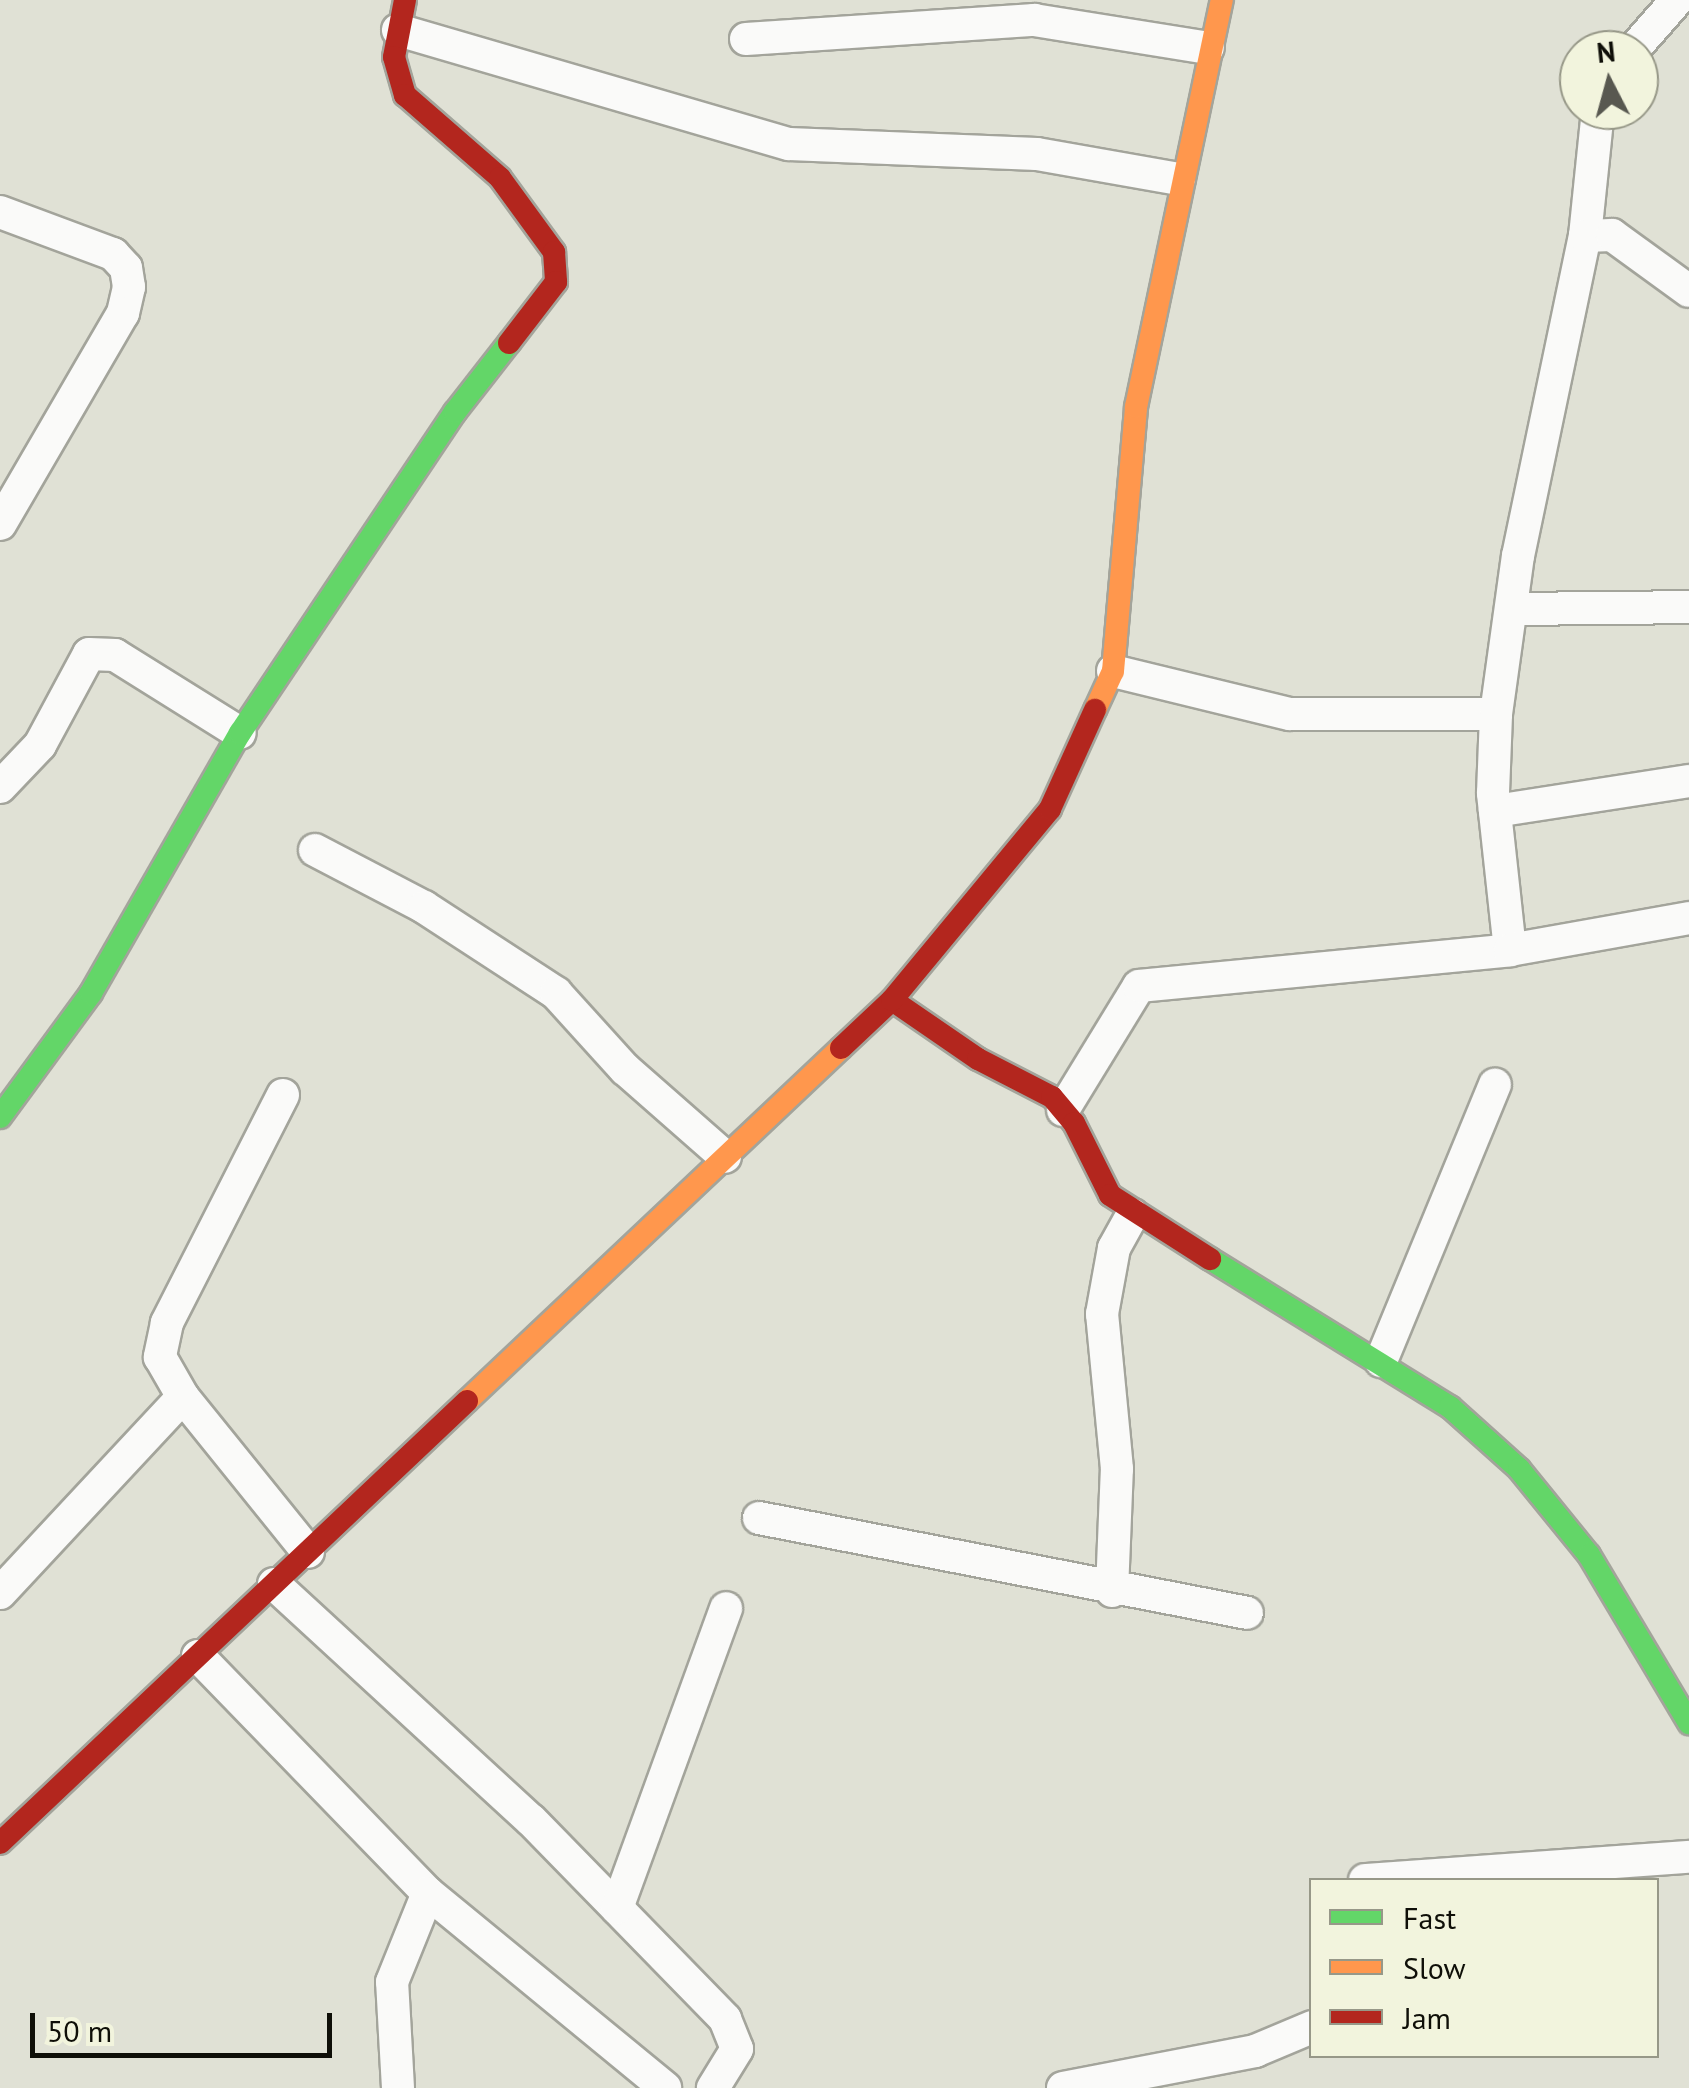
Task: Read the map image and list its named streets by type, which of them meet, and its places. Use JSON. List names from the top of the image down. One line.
{"legend":["Fast","Slow","Jam"],"scale_bar":"50 m","north":"top"}
